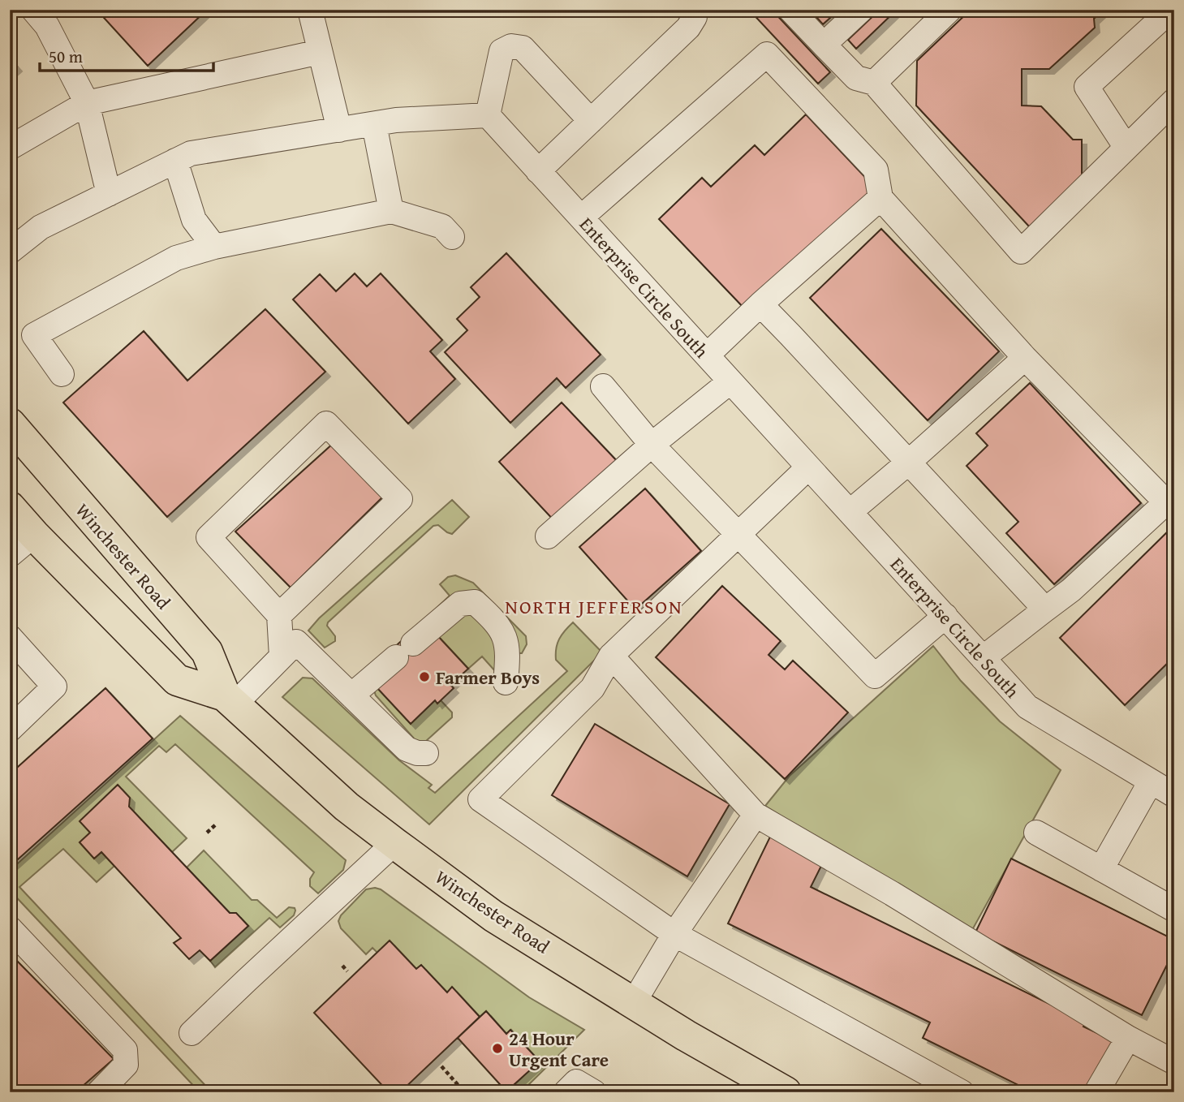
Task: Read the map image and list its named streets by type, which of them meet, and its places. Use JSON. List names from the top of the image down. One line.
{"streets":{"main road":["Winchester Road"],"street":["Enterprise Circle South"]},"districts":["NORTH JEFFERSON"],"places":["Farmer Boys","24 Hour Urgent Care"],"scale_bar":"50 m"}
